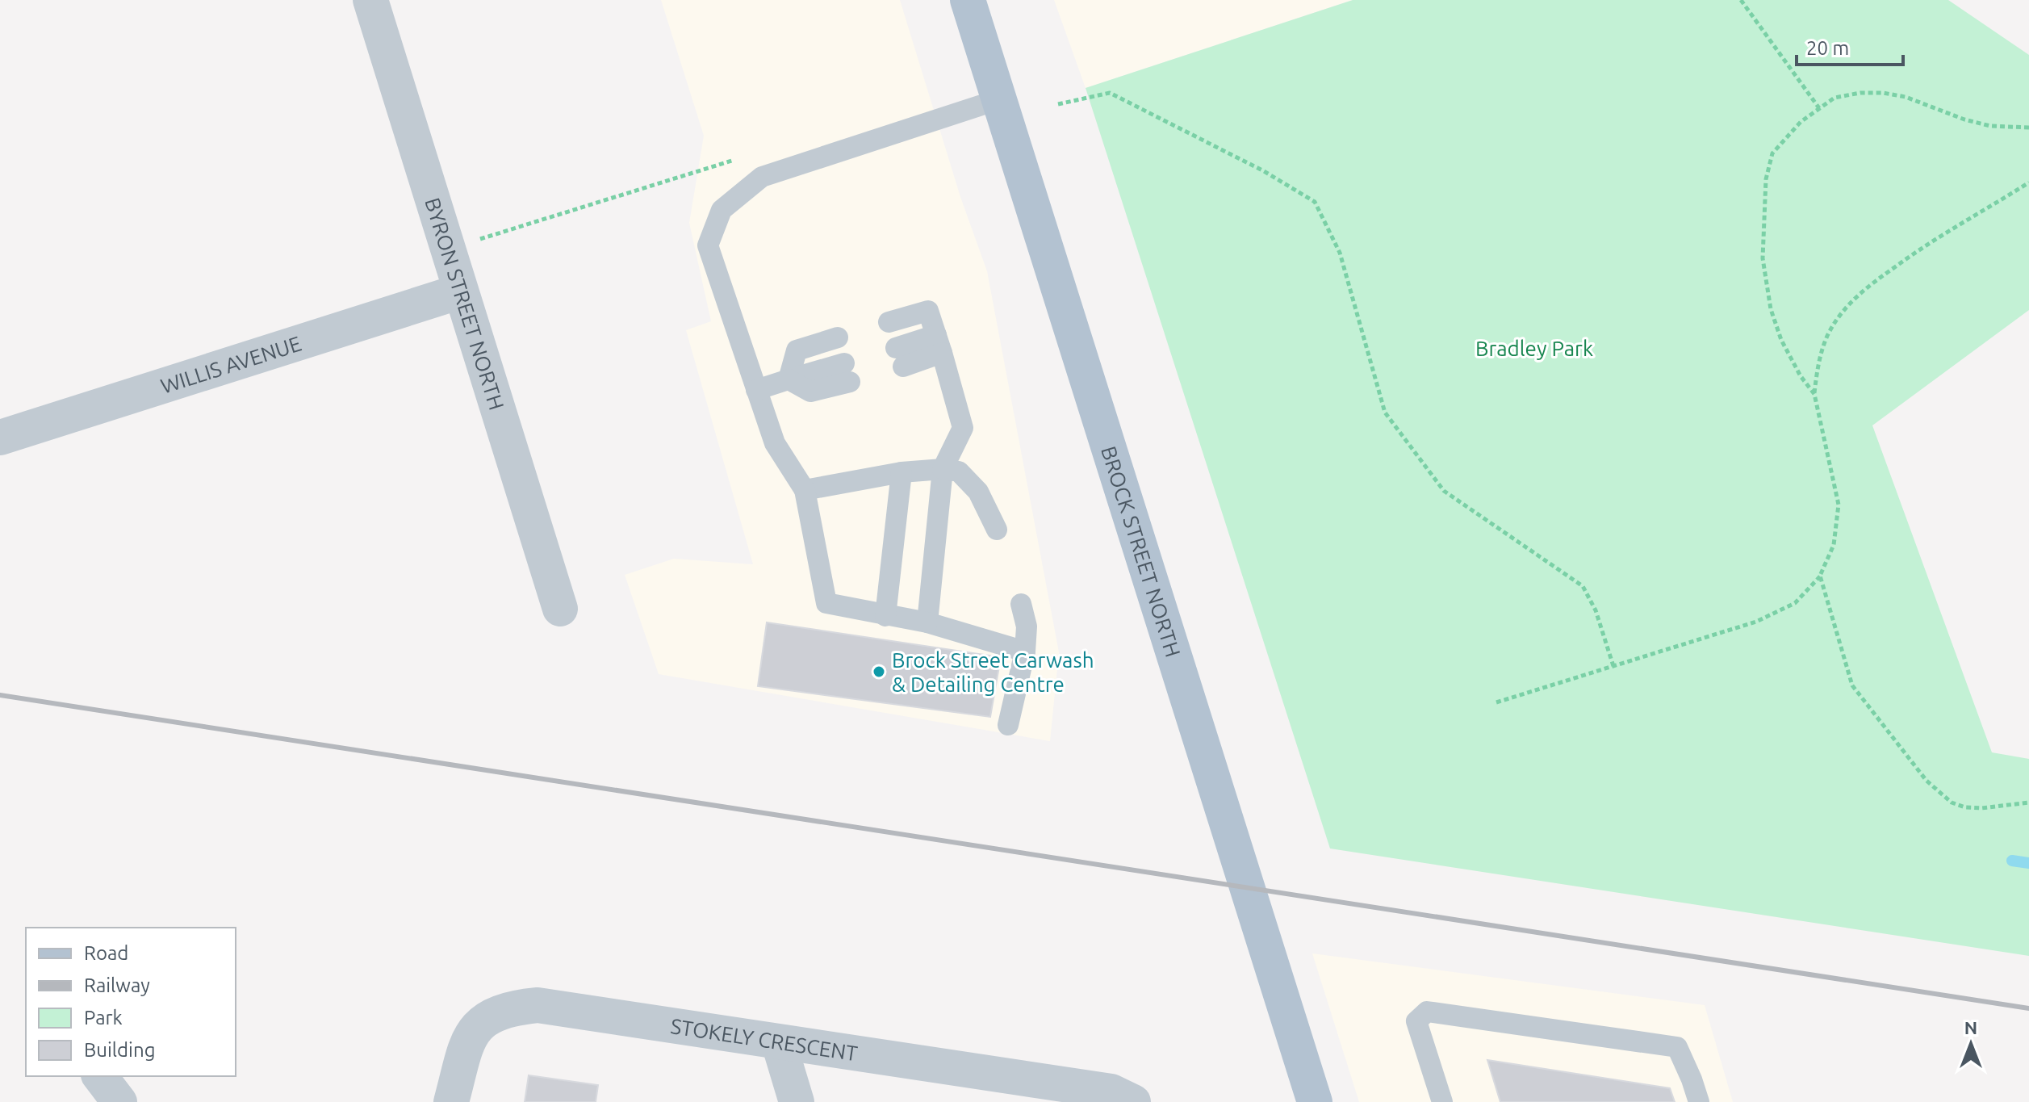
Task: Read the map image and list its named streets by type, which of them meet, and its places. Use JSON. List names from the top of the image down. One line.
{"streets":{"main road":["BROCK STREET NORTH"],"street":["BYRON STREET NORTH","WILLIS AVENUE","STOKELY CRESCENT"]},"crossings":[["BYRON STREET NORTH","WILLIS AVENUE"]],"parks":["Bradley Park"],"places":["Brock Street Carwash & Detailing Centre"],"legend":["Road","Railway","Park","Building"],"scale_bar":"20 m","north":"top"}
